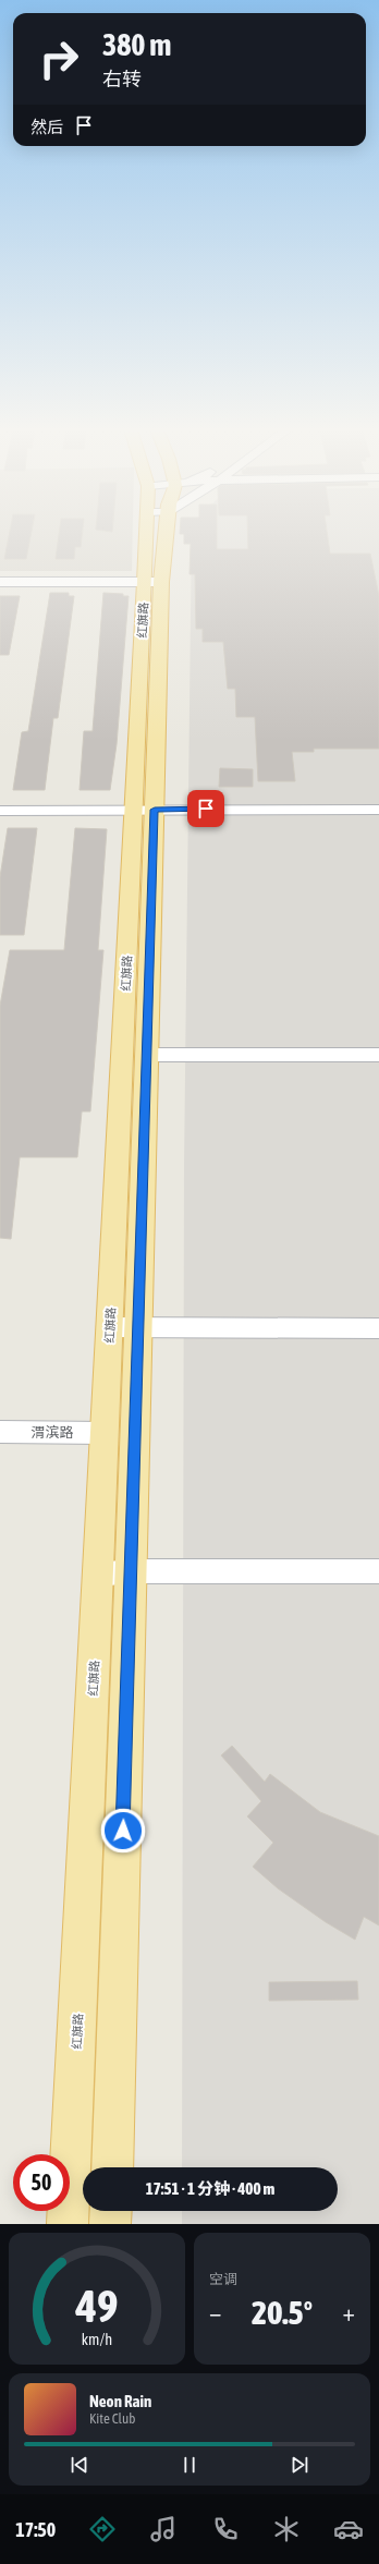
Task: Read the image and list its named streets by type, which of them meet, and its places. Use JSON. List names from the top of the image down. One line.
{"streets":{"main road":["红旗路"],"street":["渭滨路"]},"crossings":[["红旗路","渭滨路"]],"page":{"turn":["380 m","右转"],"then":"然后","limit":"50","trip":"17:51 · 1 分钟 · 400 m","tile":"空调","heat":["−","20.5°","+"],"song":["Neon Rain","Kite Club"],"tabs":"17:50","gauge":["49","km/h"]}}
